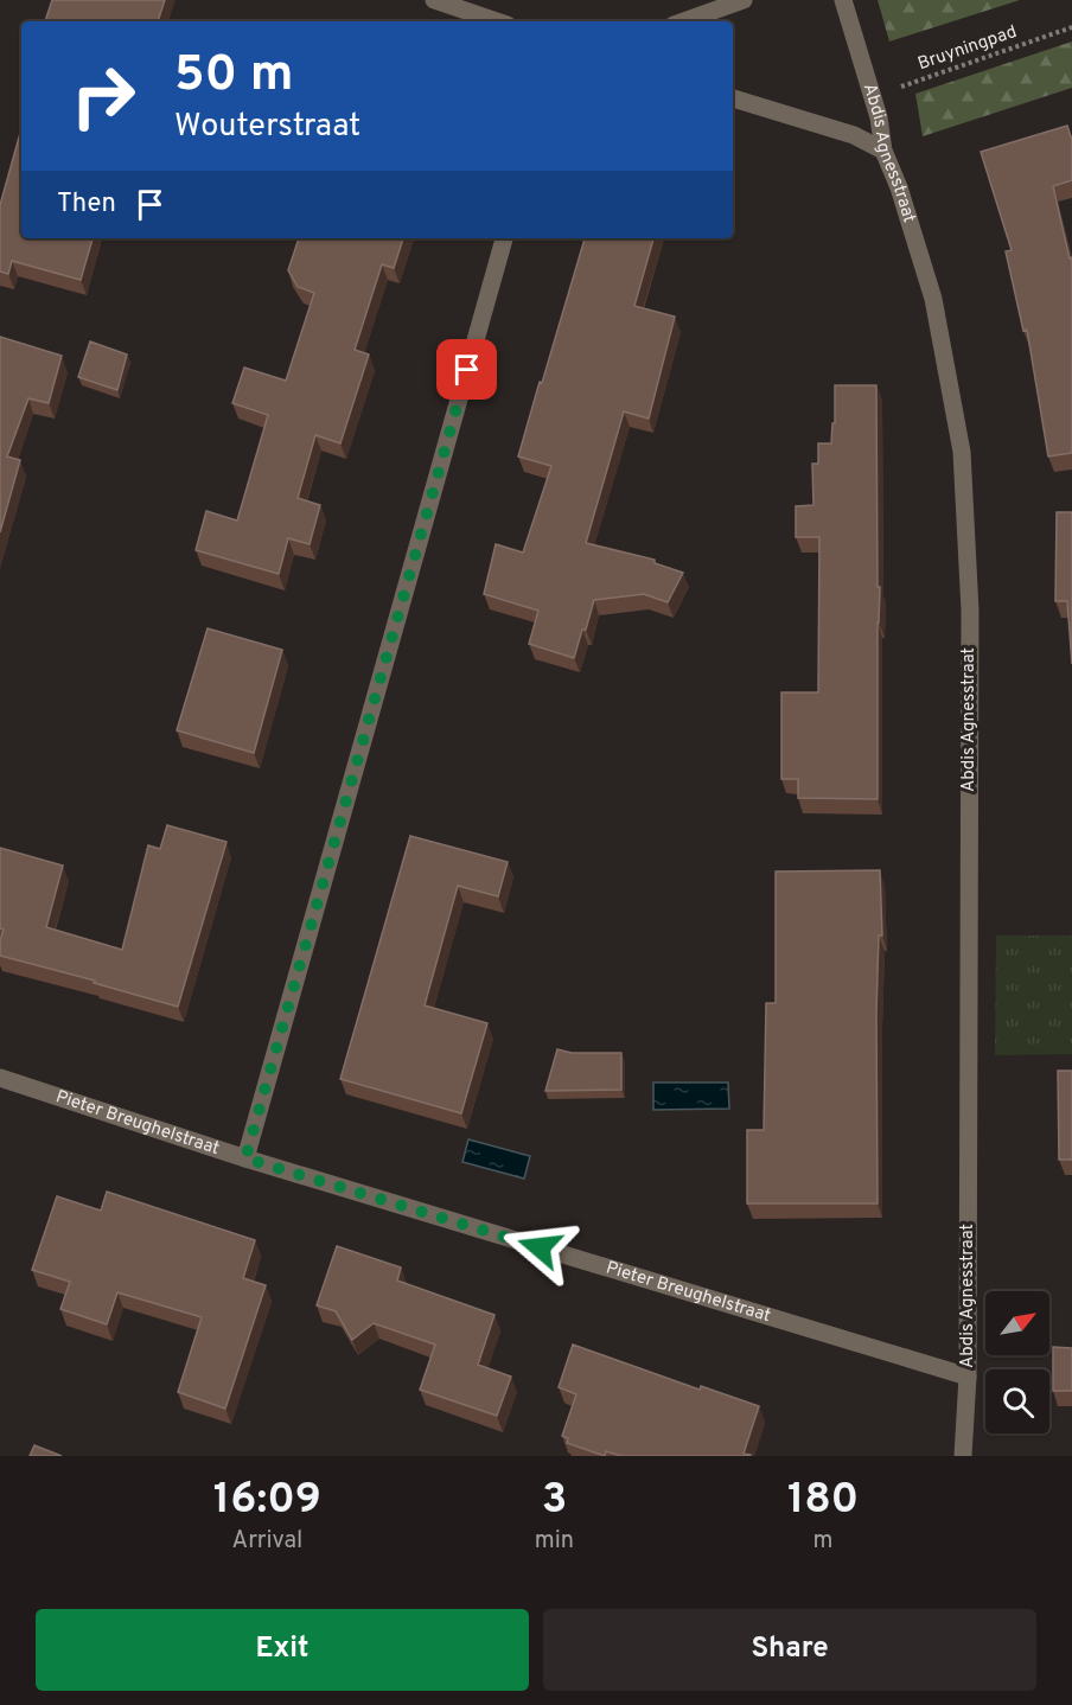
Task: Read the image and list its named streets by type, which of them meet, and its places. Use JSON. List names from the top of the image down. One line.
{"streets":{"street":["Abdis Agnesstraat","Pieter Breughelstraat"],"path":["Bruyningpad"]},"crossings":[["Bruyningpad","Abdis Agnesstraat"],["Abdis Agnesstraat","Pieter Breughelstraat"]],"north":"top right","page":{"turn":["50 m","Wouterstraat"],"then":"Then","eta":["16:09","Arrival","3","min","180","m"],"buttons":["Exit","Share"]}}
